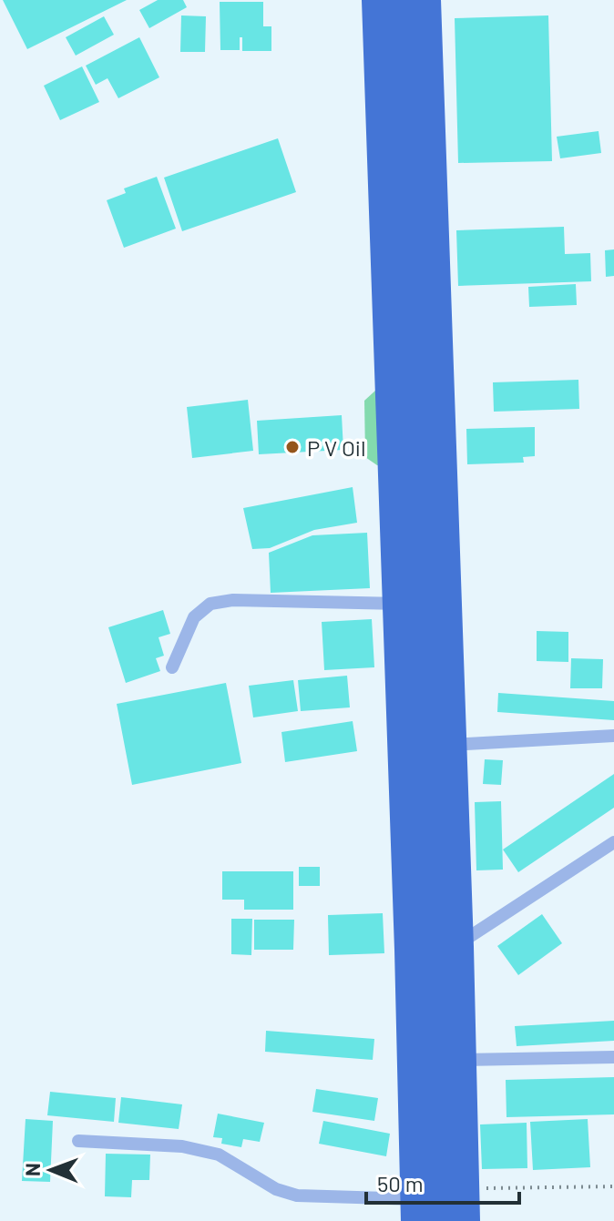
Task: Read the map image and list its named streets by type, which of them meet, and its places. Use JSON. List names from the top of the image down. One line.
{"places":["P V Oil"],"scale_bar":"50 m","north":"left"}
